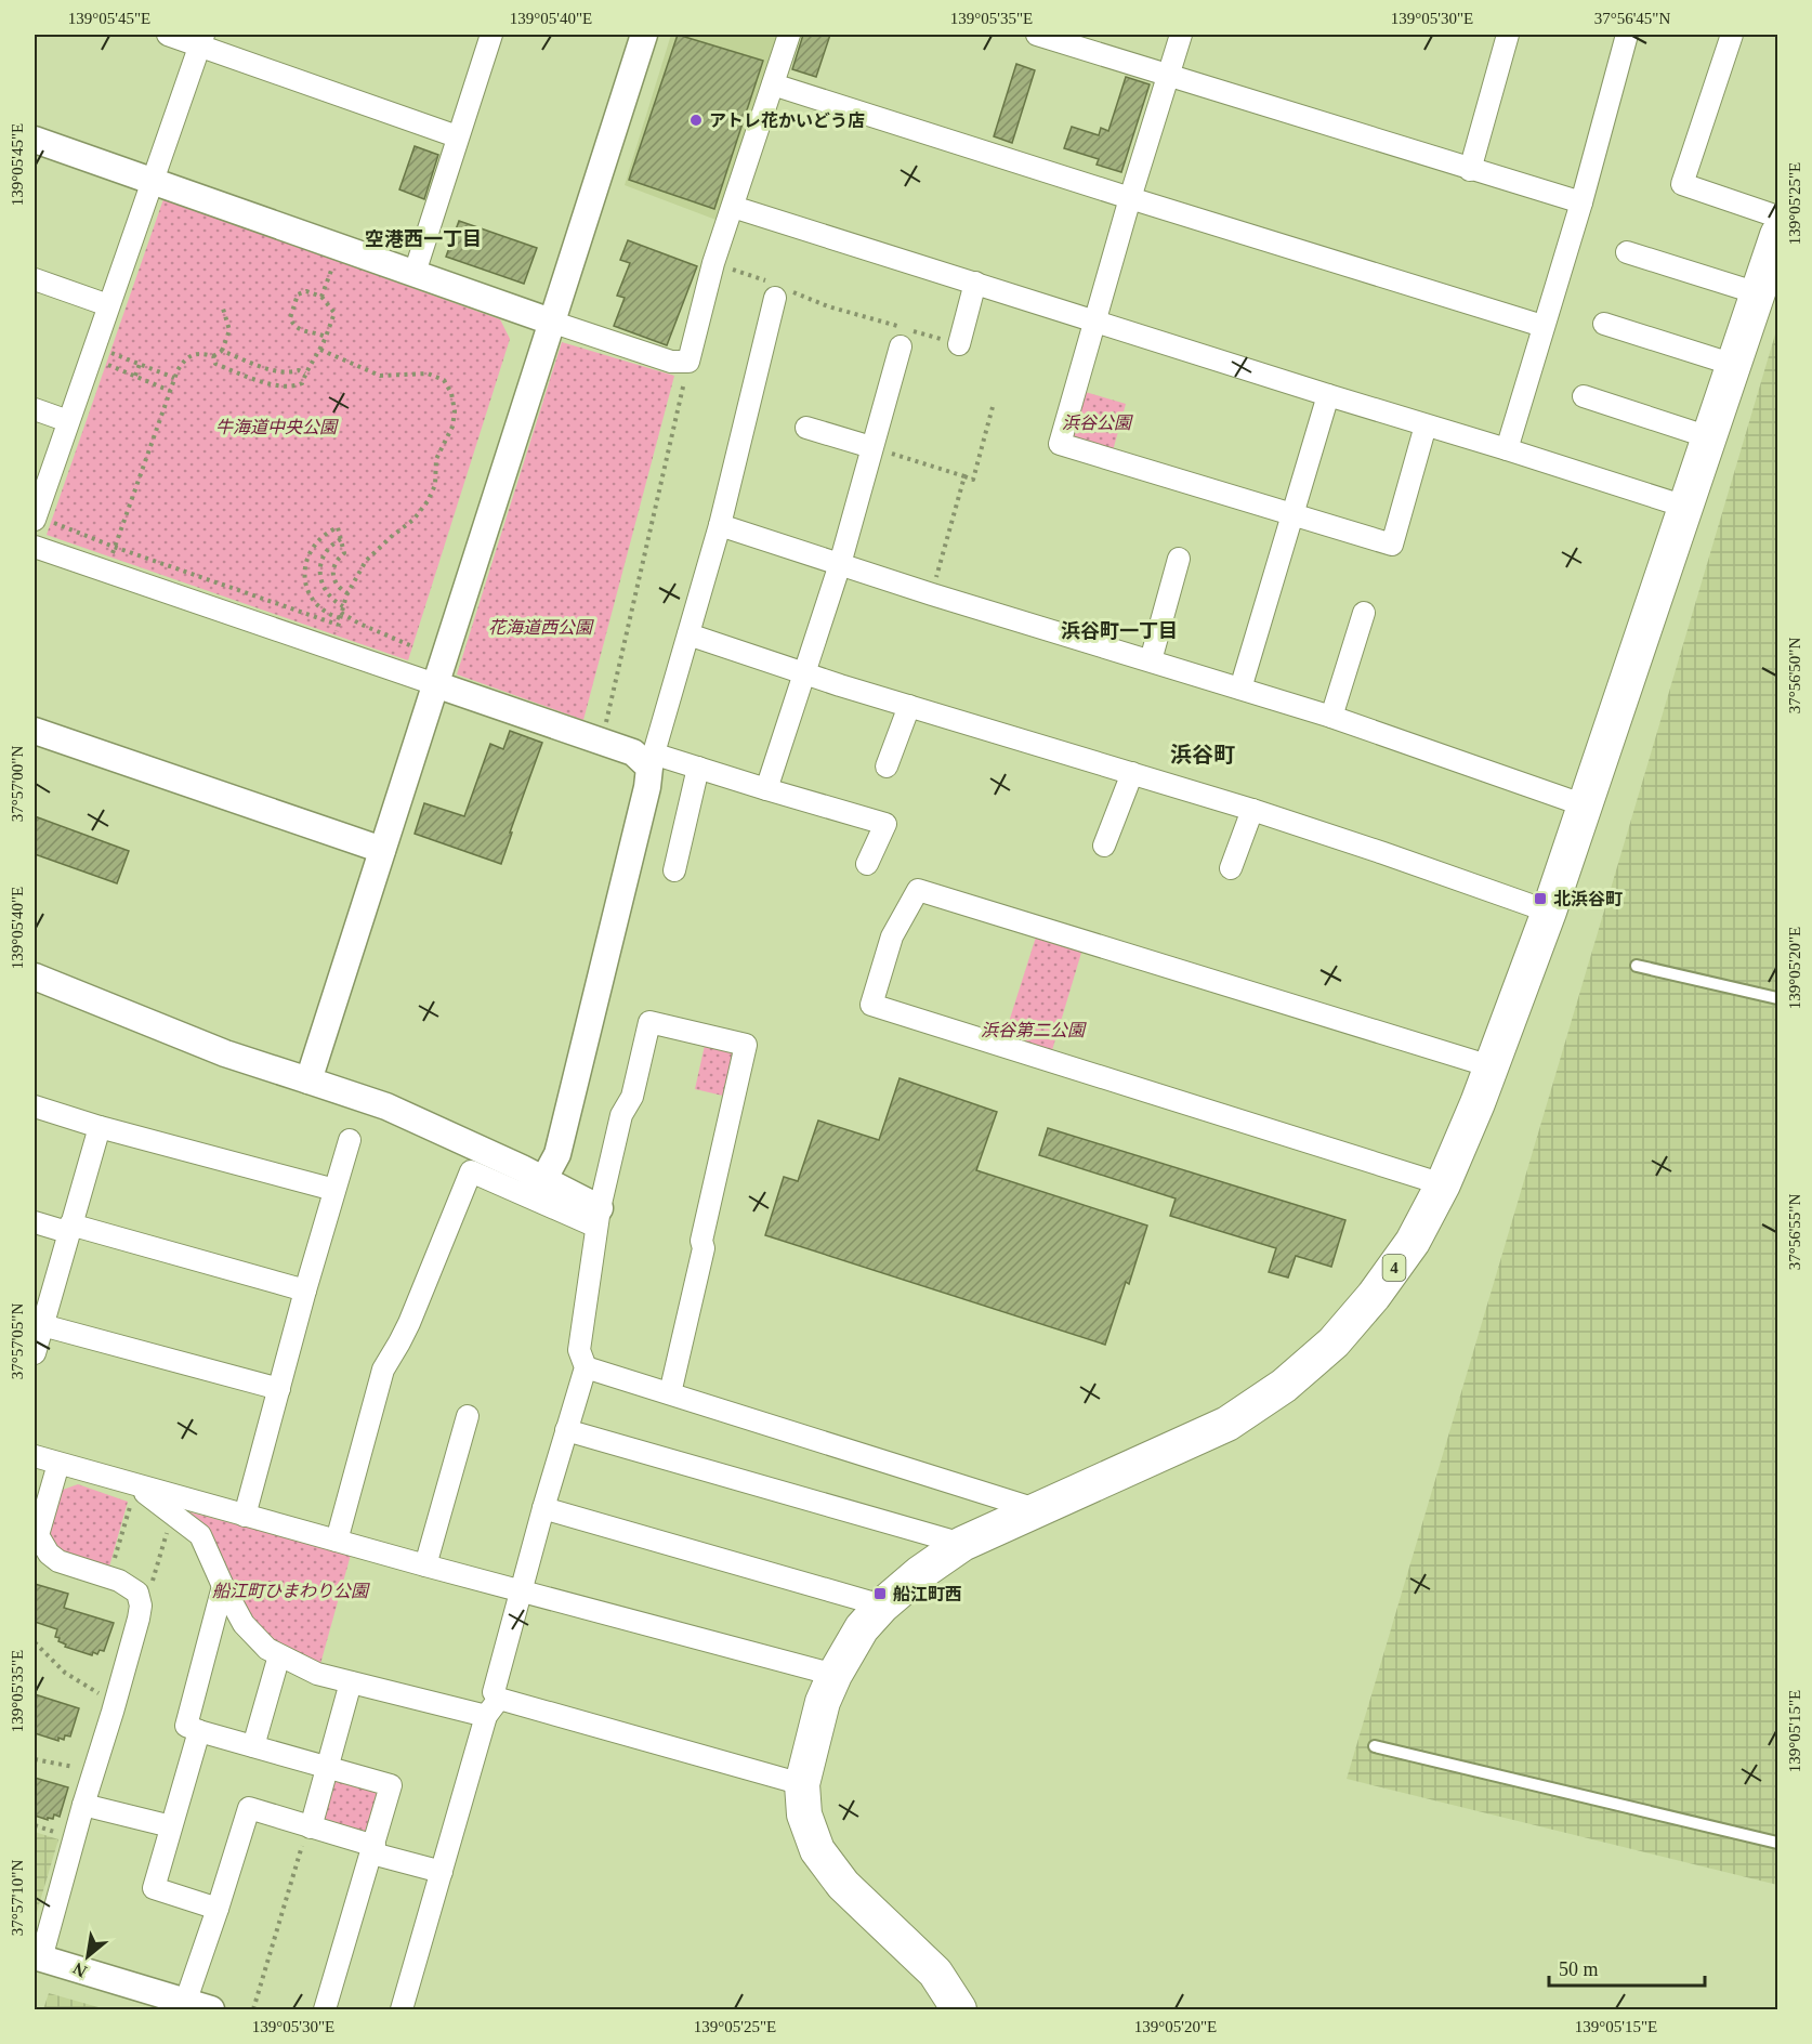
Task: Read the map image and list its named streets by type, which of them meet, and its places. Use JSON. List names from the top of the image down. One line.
{"streets":{"main road":["4"]},"districts":["空港西一丁目","浜谷町一丁目","浜谷町"],"parks":["浜谷公園","牛海道中央公園","花海道西公園","浜谷第二公園","船江町ひまわり公園"],"places":{"other":["アトレ花かいどう店"],"transit":["北浜谷町","船江町西"]},"scale_bar":"50 m","north":"bottom left","coordinates":["139°05'45\"E","139°05'40\"E","139°05'35\"E","139°05'30\"E","37°56'45\"N","139°05'25\"E","37°56'50\"N","37°57'00\"N","139°05'20\"E","37°56'55\"N","37°57'05\"N","139°05'15\"E","37°57'10\"N"]}
